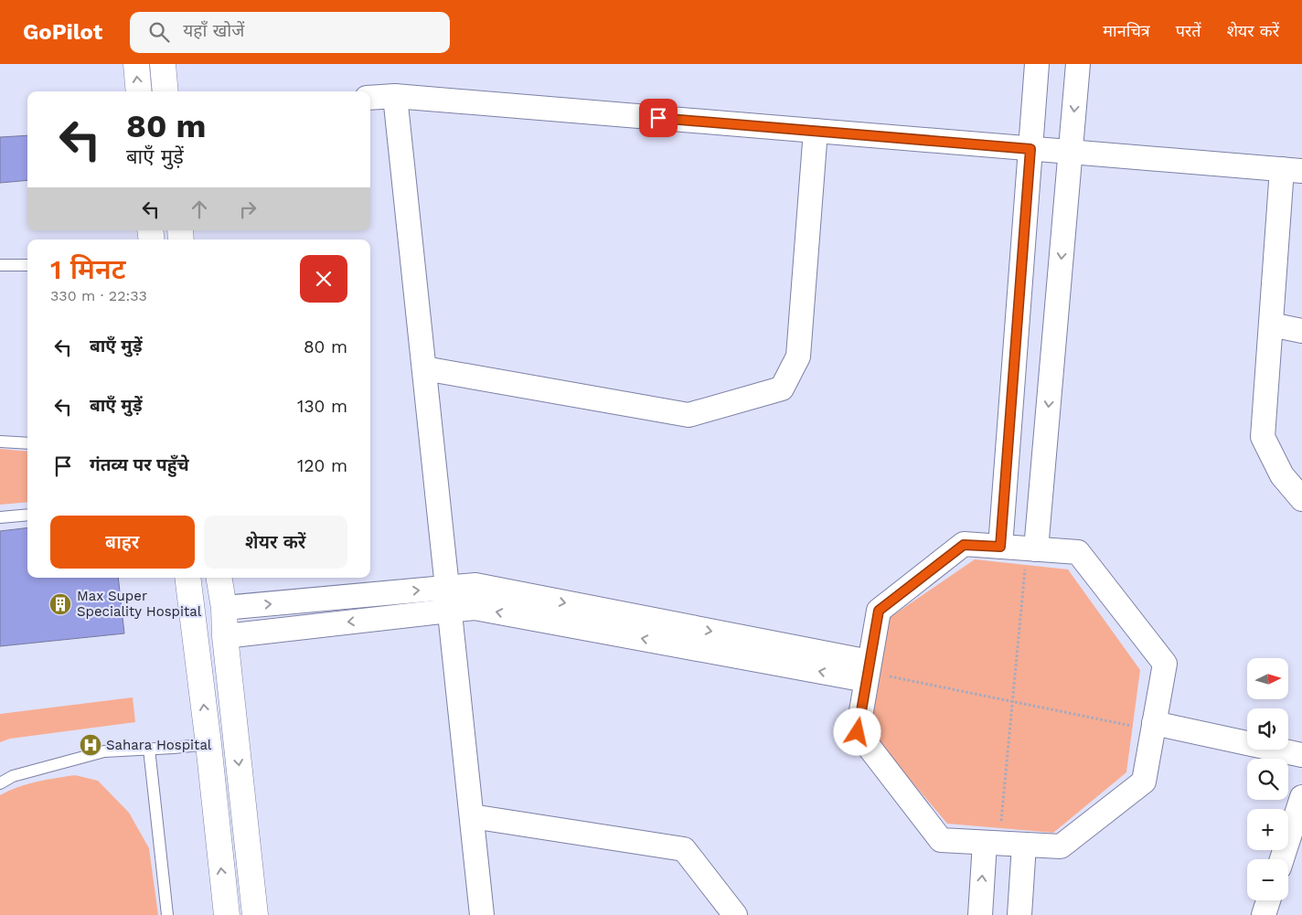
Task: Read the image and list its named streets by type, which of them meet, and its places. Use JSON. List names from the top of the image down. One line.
{"places":{"building":["Max Super Speciality Hospital"],"hospital":["Sahara Hospital"]},"north":"right","page":{"header":"GoPilot","search":"यहाँ खोजें","nav":["मानचित्र","परतें","शेयर करें"],"turn":["80 m","बाएँ मुड़ें"],"heading":["1 मिनट","330 m · 22:33"],"list":[{"name":"बाएँ मुड़ें","value":"80 m"},{"name":"बाएँ मुड़ें","value":"130 m"},{"name":"गंतव्य पर पहुँचे","value":"120 m"}],"buttons":["बाहर","शेयर करें"],"map_buttons":["+","−"]}}
